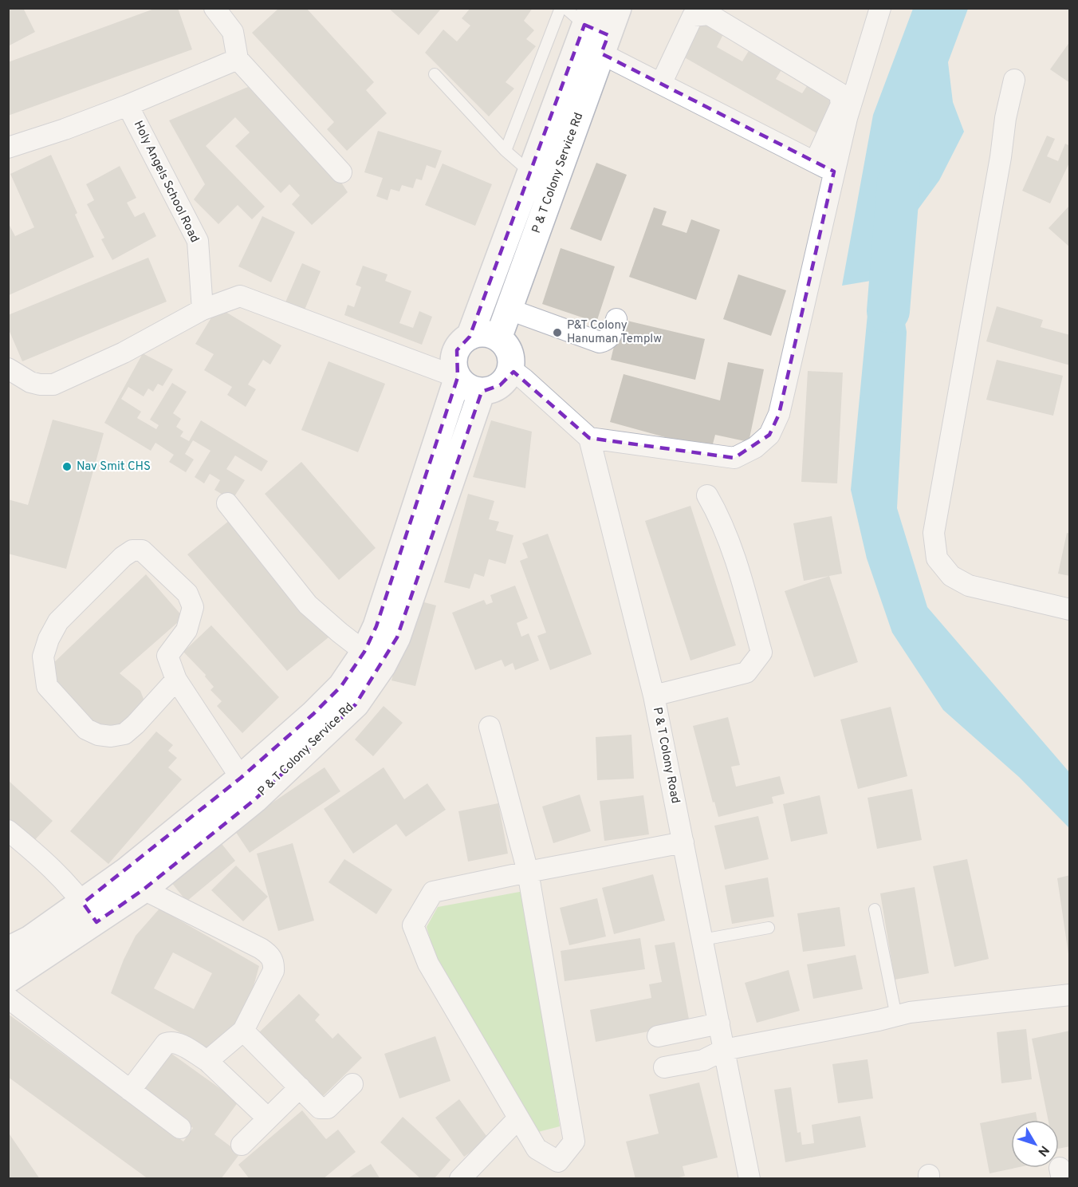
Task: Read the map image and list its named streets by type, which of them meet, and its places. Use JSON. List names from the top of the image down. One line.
{"streets":{"street":["P & T Colony Service Rd","Holy Angels School Road","P & T Colony Road"]},"places":["P&T Colony Hanuman Templw","Nav Smit CHS"],"north":"bottom right"}
